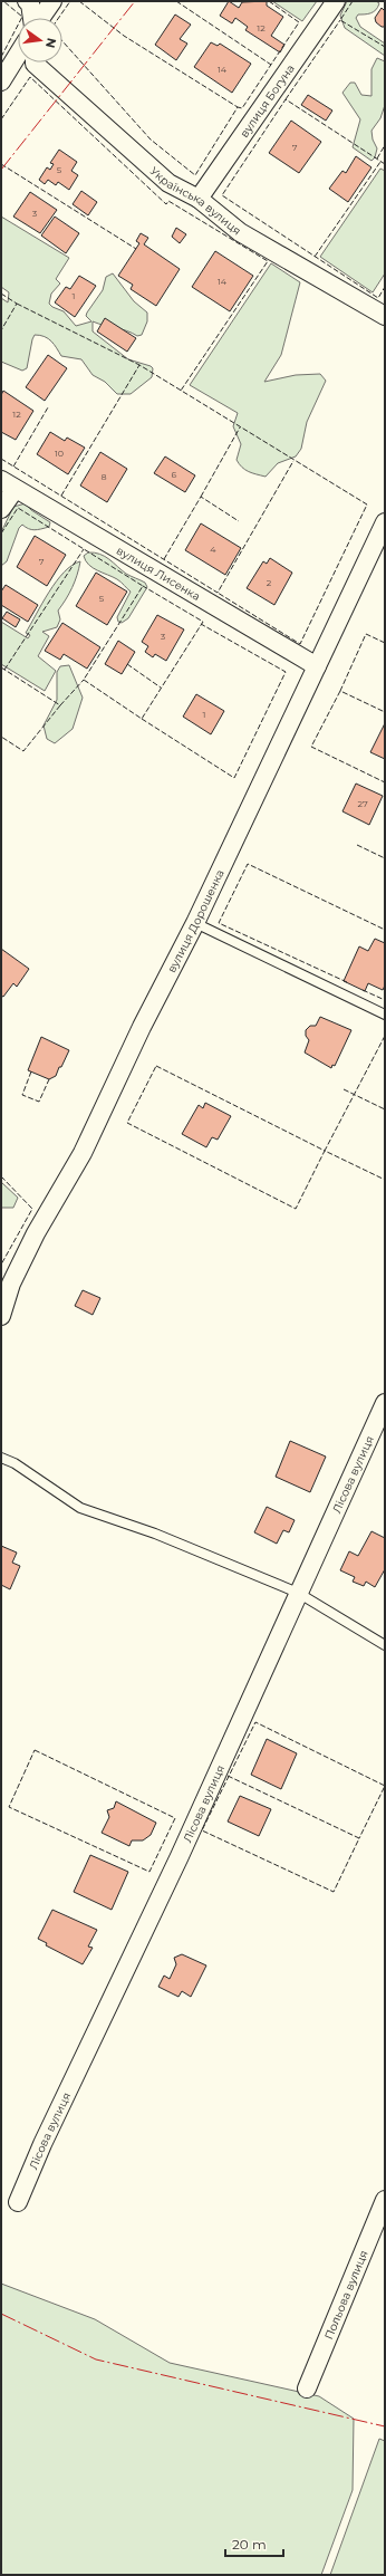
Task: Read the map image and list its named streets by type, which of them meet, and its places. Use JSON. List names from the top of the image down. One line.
{"streets":{"street":["вулиця Богуна","Українська вулиця","вулиця Лисенка","вулиця Дорошенка","Лісова вулиця","Польова вулиця"]},"crossings":[["вулиця Богуна","Українська вулиця"],["вулиця Лисенка","вулиця Дорошенка"]],"house_numbers":["12","14","7","5","3","14","1","12","10","6","8","4","7","2","5","3","1","27"],"scale_bar":"20 m","north":"right"}
